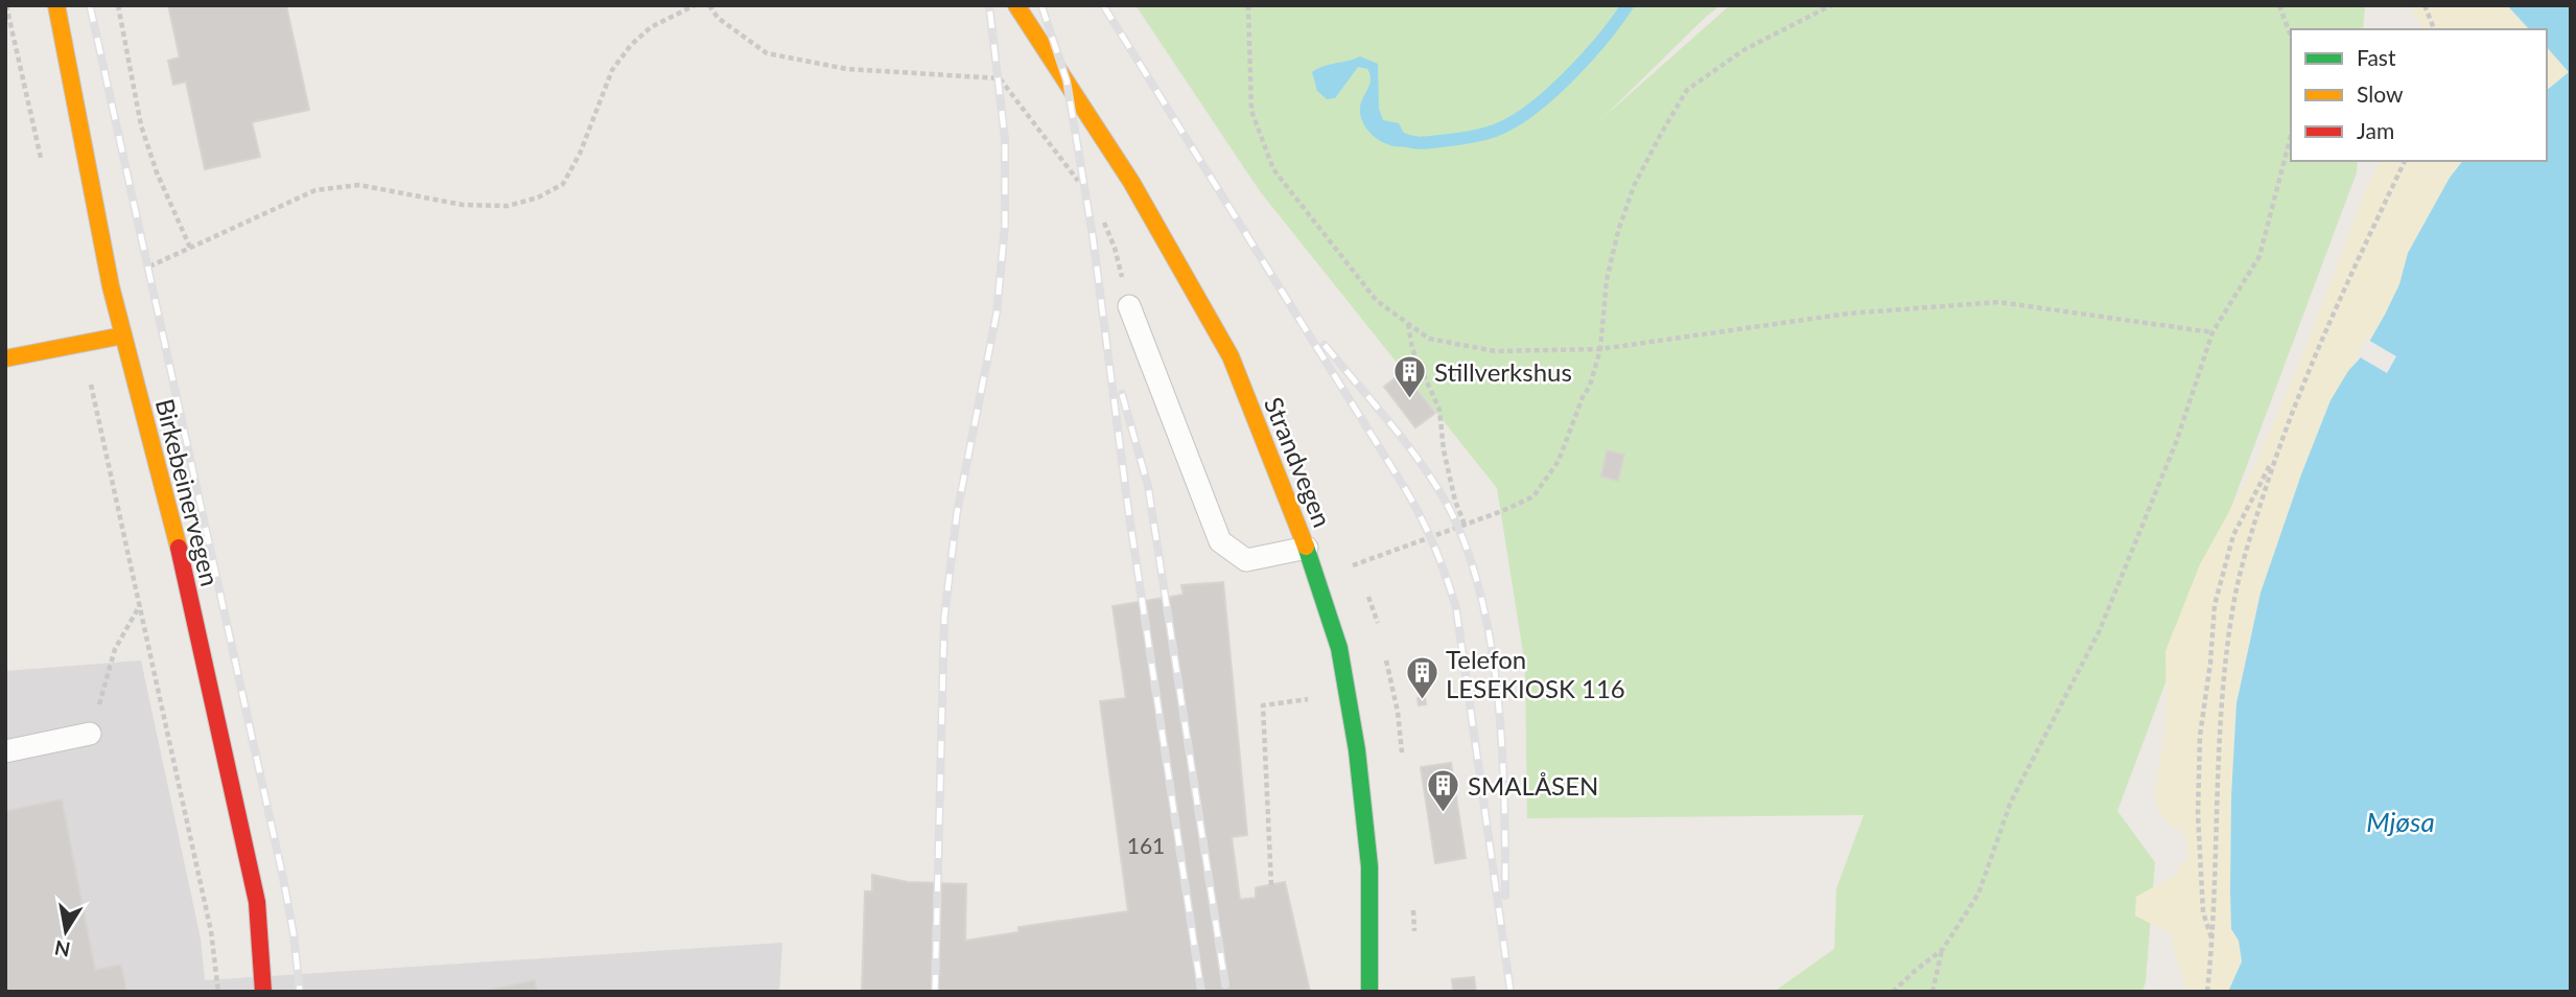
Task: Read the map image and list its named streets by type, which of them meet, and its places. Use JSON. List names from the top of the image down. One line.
{"streets":{"street":["Strandvegen","Birkebeinervegen"]},"water":["Mjøsa"],"places":{"building":["Stillverkshus","Telefon LESEKIOSK 116","SMALÅSEN"]},"house_numbers":["161"],"legend":["Fast","Slow","Jam"],"north":"bottom"}
